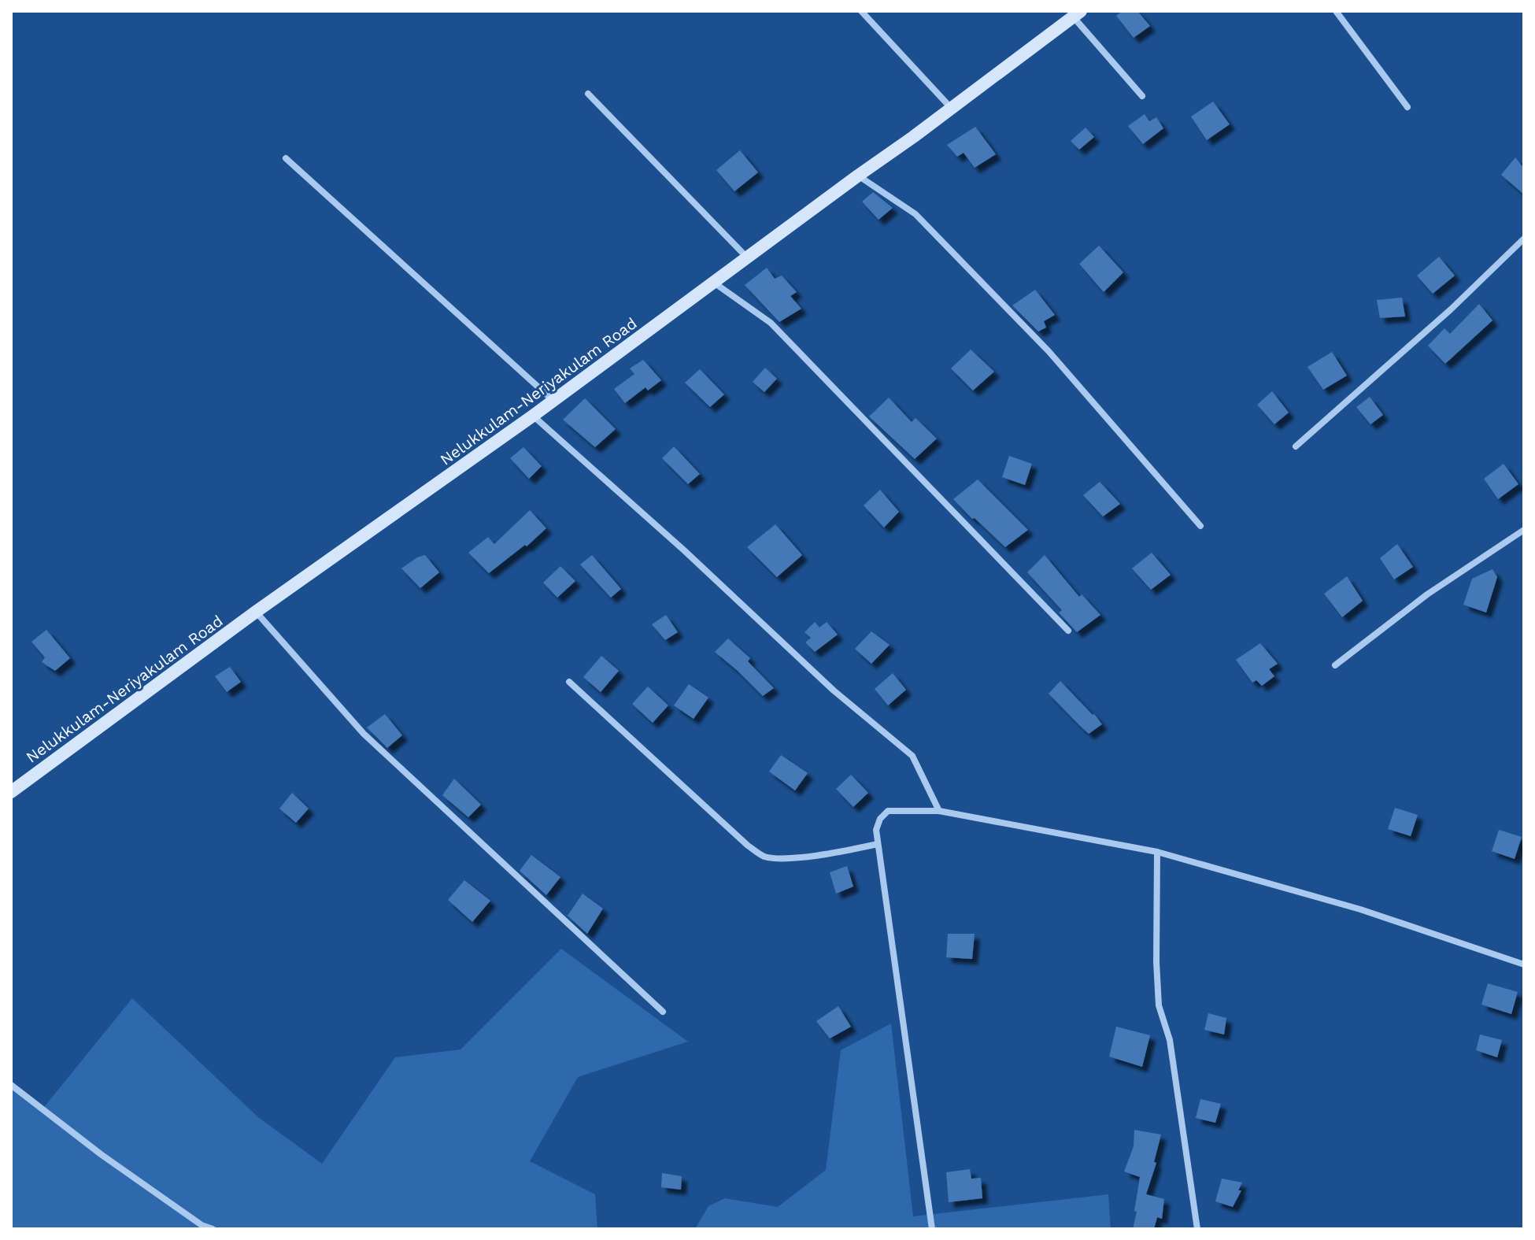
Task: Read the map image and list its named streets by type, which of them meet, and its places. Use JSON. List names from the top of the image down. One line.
{"streets":{"main road":["Nelukkulam-Neriyakulam Road"]}}
